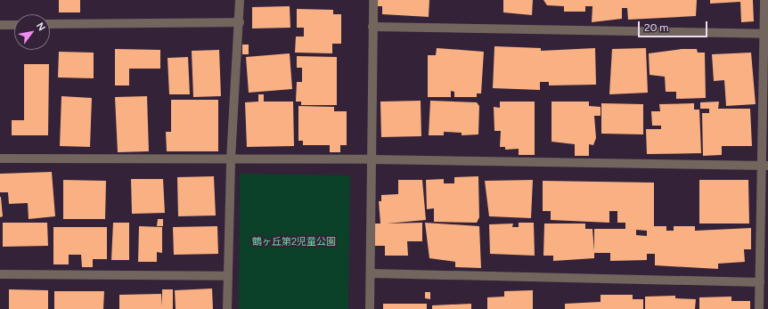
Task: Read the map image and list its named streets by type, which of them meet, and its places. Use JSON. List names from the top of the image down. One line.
{"parks":["鶴ヶ丘第2児童公園"],"scale_bar":"20 m","north":"top right"}
